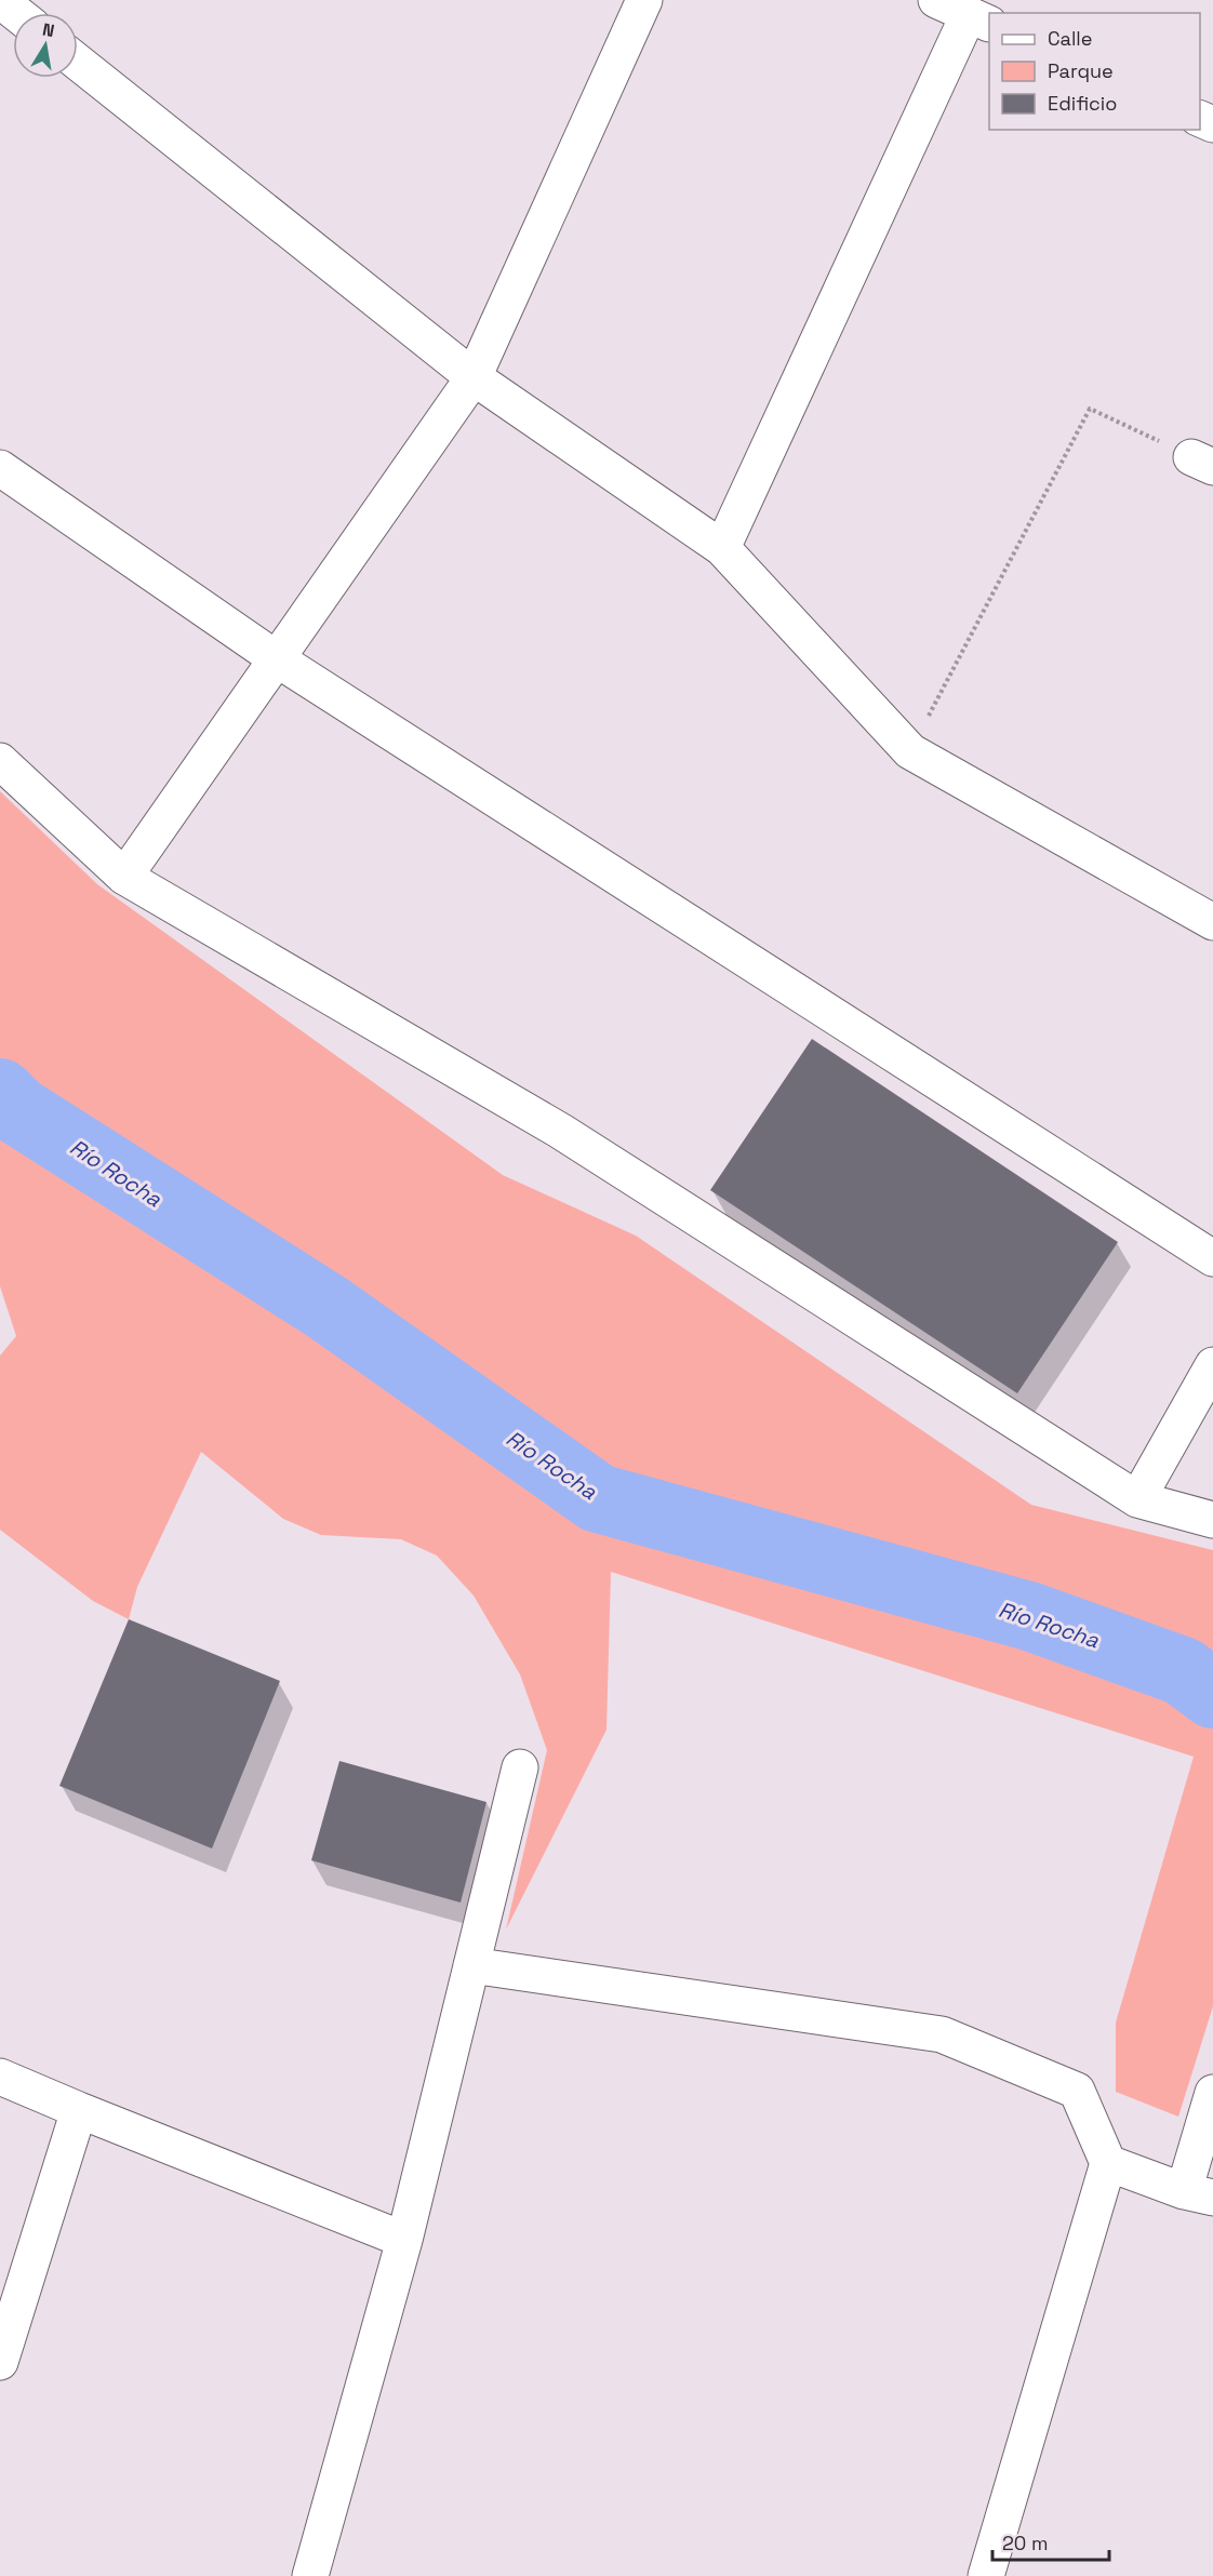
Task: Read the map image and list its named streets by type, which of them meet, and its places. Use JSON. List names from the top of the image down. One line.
{"water":["Río Rocha"],"legend":["Calle","Parque","Edificio"],"scale_bar":"20 m","north":"top"}
